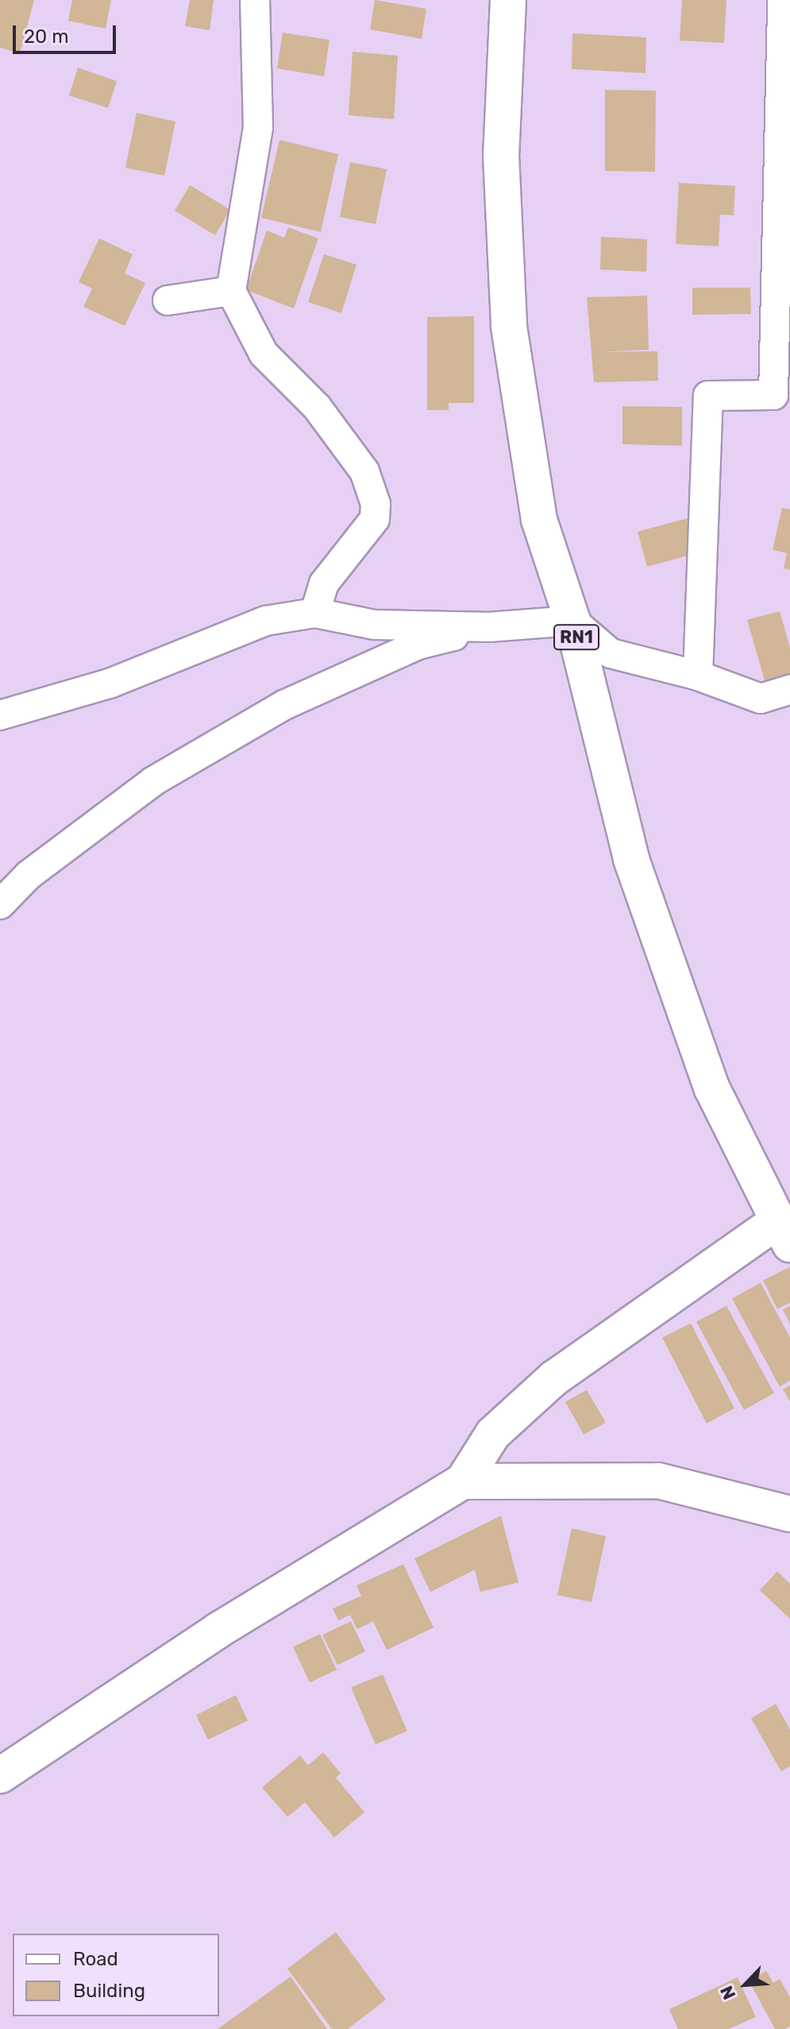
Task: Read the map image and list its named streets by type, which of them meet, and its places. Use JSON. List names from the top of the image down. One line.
{"streets":{"main road":["RN1"]},"legend":["Road","Building"],"scale_bar":"20 m","north":"bottom left"}
